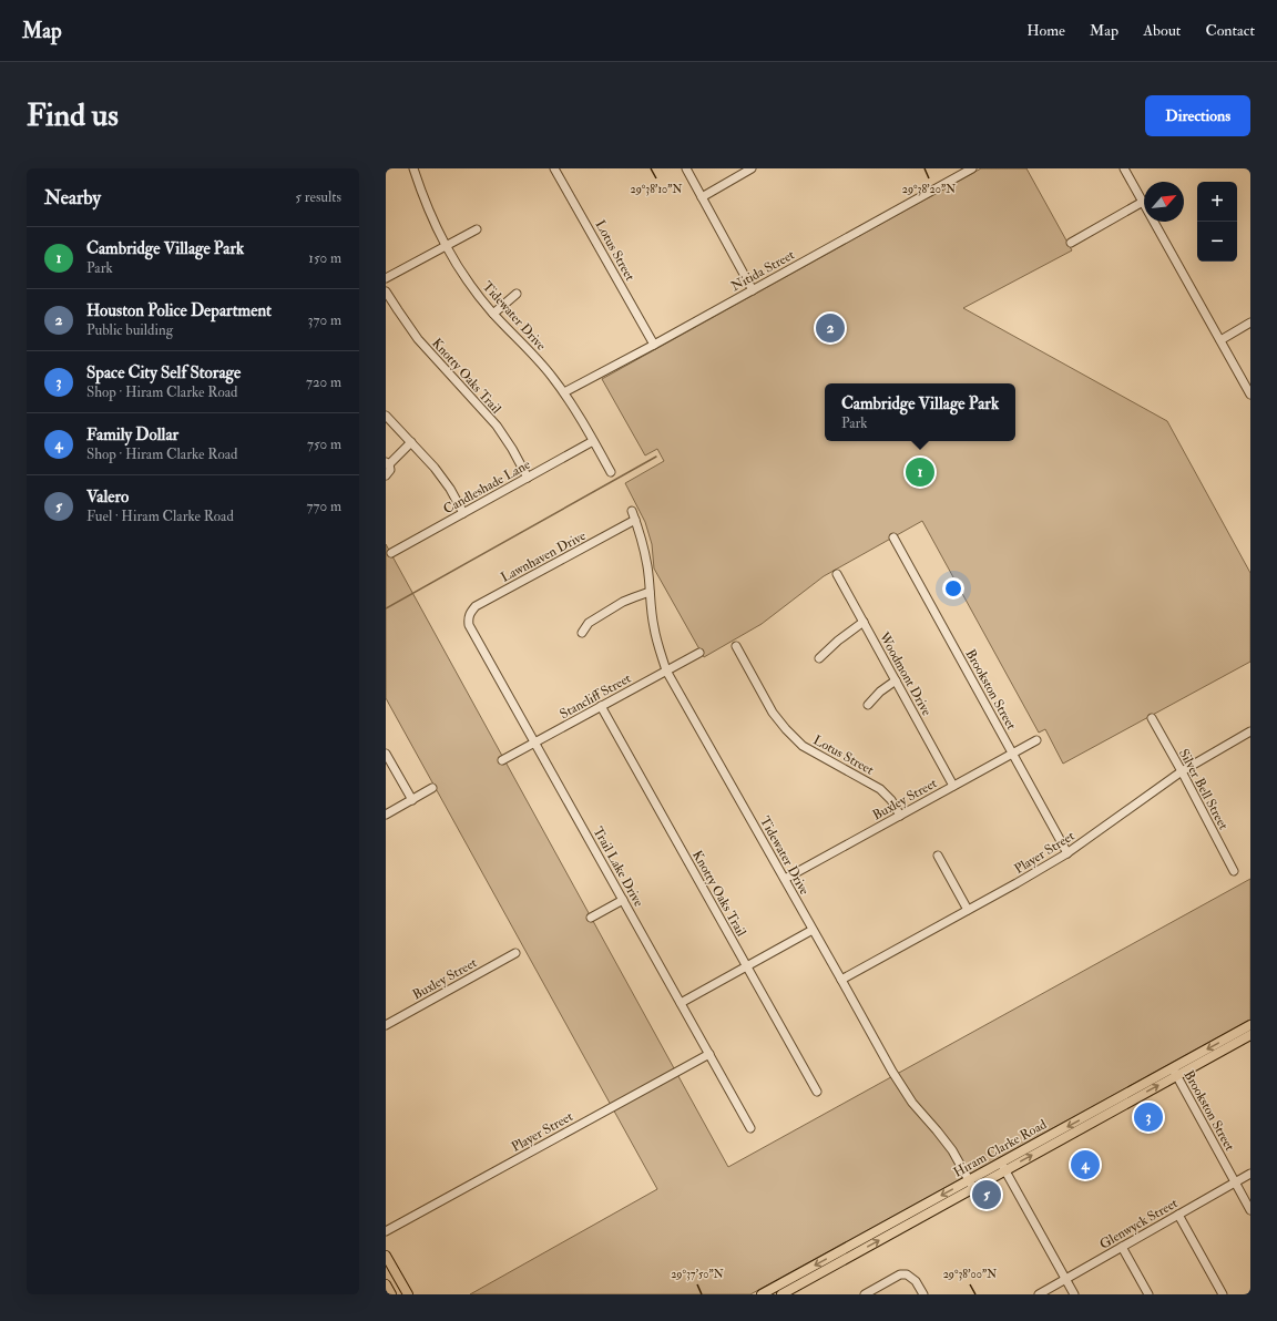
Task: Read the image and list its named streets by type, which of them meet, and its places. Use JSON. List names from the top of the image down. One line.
{"streets":{"main road":["Hiram Clarke Road"],"street":["Lotus Street","Nitida Street","Tidewater Drive","Knotty Oaks Trail","Candleshade Lane","Lawnhaven Drive","Woodmont Drive","Brookston Street","Stancliff Street","Silver Bell Street","Buxley Street","Player Street","Trail Lake Drive","Glenwyck Street"]},"crossings":[["Lotus Street","Nitida Street"],["Lotus Street","Buxley Street"],["Nitida Street","Tidewater Drive"],["Tidewater Drive","Candleshade Lane"],["Tidewater Drive","Lawnhaven Drive"],["Tidewater Drive","Stancliff Street"],["Tidewater Drive","Buxley Street"],["Tidewater Drive","Player Street"],["Tidewater Drive","Hiram Clarke Road"],["Knotty Oaks Trail","Candleshade Lane"],["Knotty Oaks Trail","Stancliff Street"],["Lawnhaven Drive","Trail Lake Drive"],["Woodmont Drive","Buxley Street"],["Brookston Street","Buxley Street"],["Brookston Street","Player Street"],["Brookston Street","Hiram Clarke Road"],["Brookston Street","Glenwyck Street"],["Stancliff Street","Trail Lake Drive"],["Silver Bell Street","Player Street"],["Player Street","Trail Lake Drive"]],"north":"top right","page":{"header":"Map","nav":["Home","Map","About","Contact"],"buttons":"Directions","title":"Find us","heading":["Nearby","5 results"],"map_buttons":["+","−"],"list":[{"mark":"1","name":"Cambridge Village Park","note":"Park","value":"150 m"},{"mark":"2","name":"Houston Police Department","note":"Public building","value":"370 m"},{"mark":"3","name":"Space City Self Storage","note":"Shop · Hiram Clarke Road","value":"720 m"},{"mark":"4","name":"Family Dollar","note":"Shop · Hiram Clarke Road","value":"750 m"},{"mark":"5","name":"Valero","note":"Fuel · Hiram Clarke Road","value":"770 m"}],"pins":["2","1","3","4","5"],"popup":["Cambridge Village Park","Park"]},"coordinates":["29°38'10\"N","29°38'20\"N","29°37'50\"N","29°38'00\"N"]}
